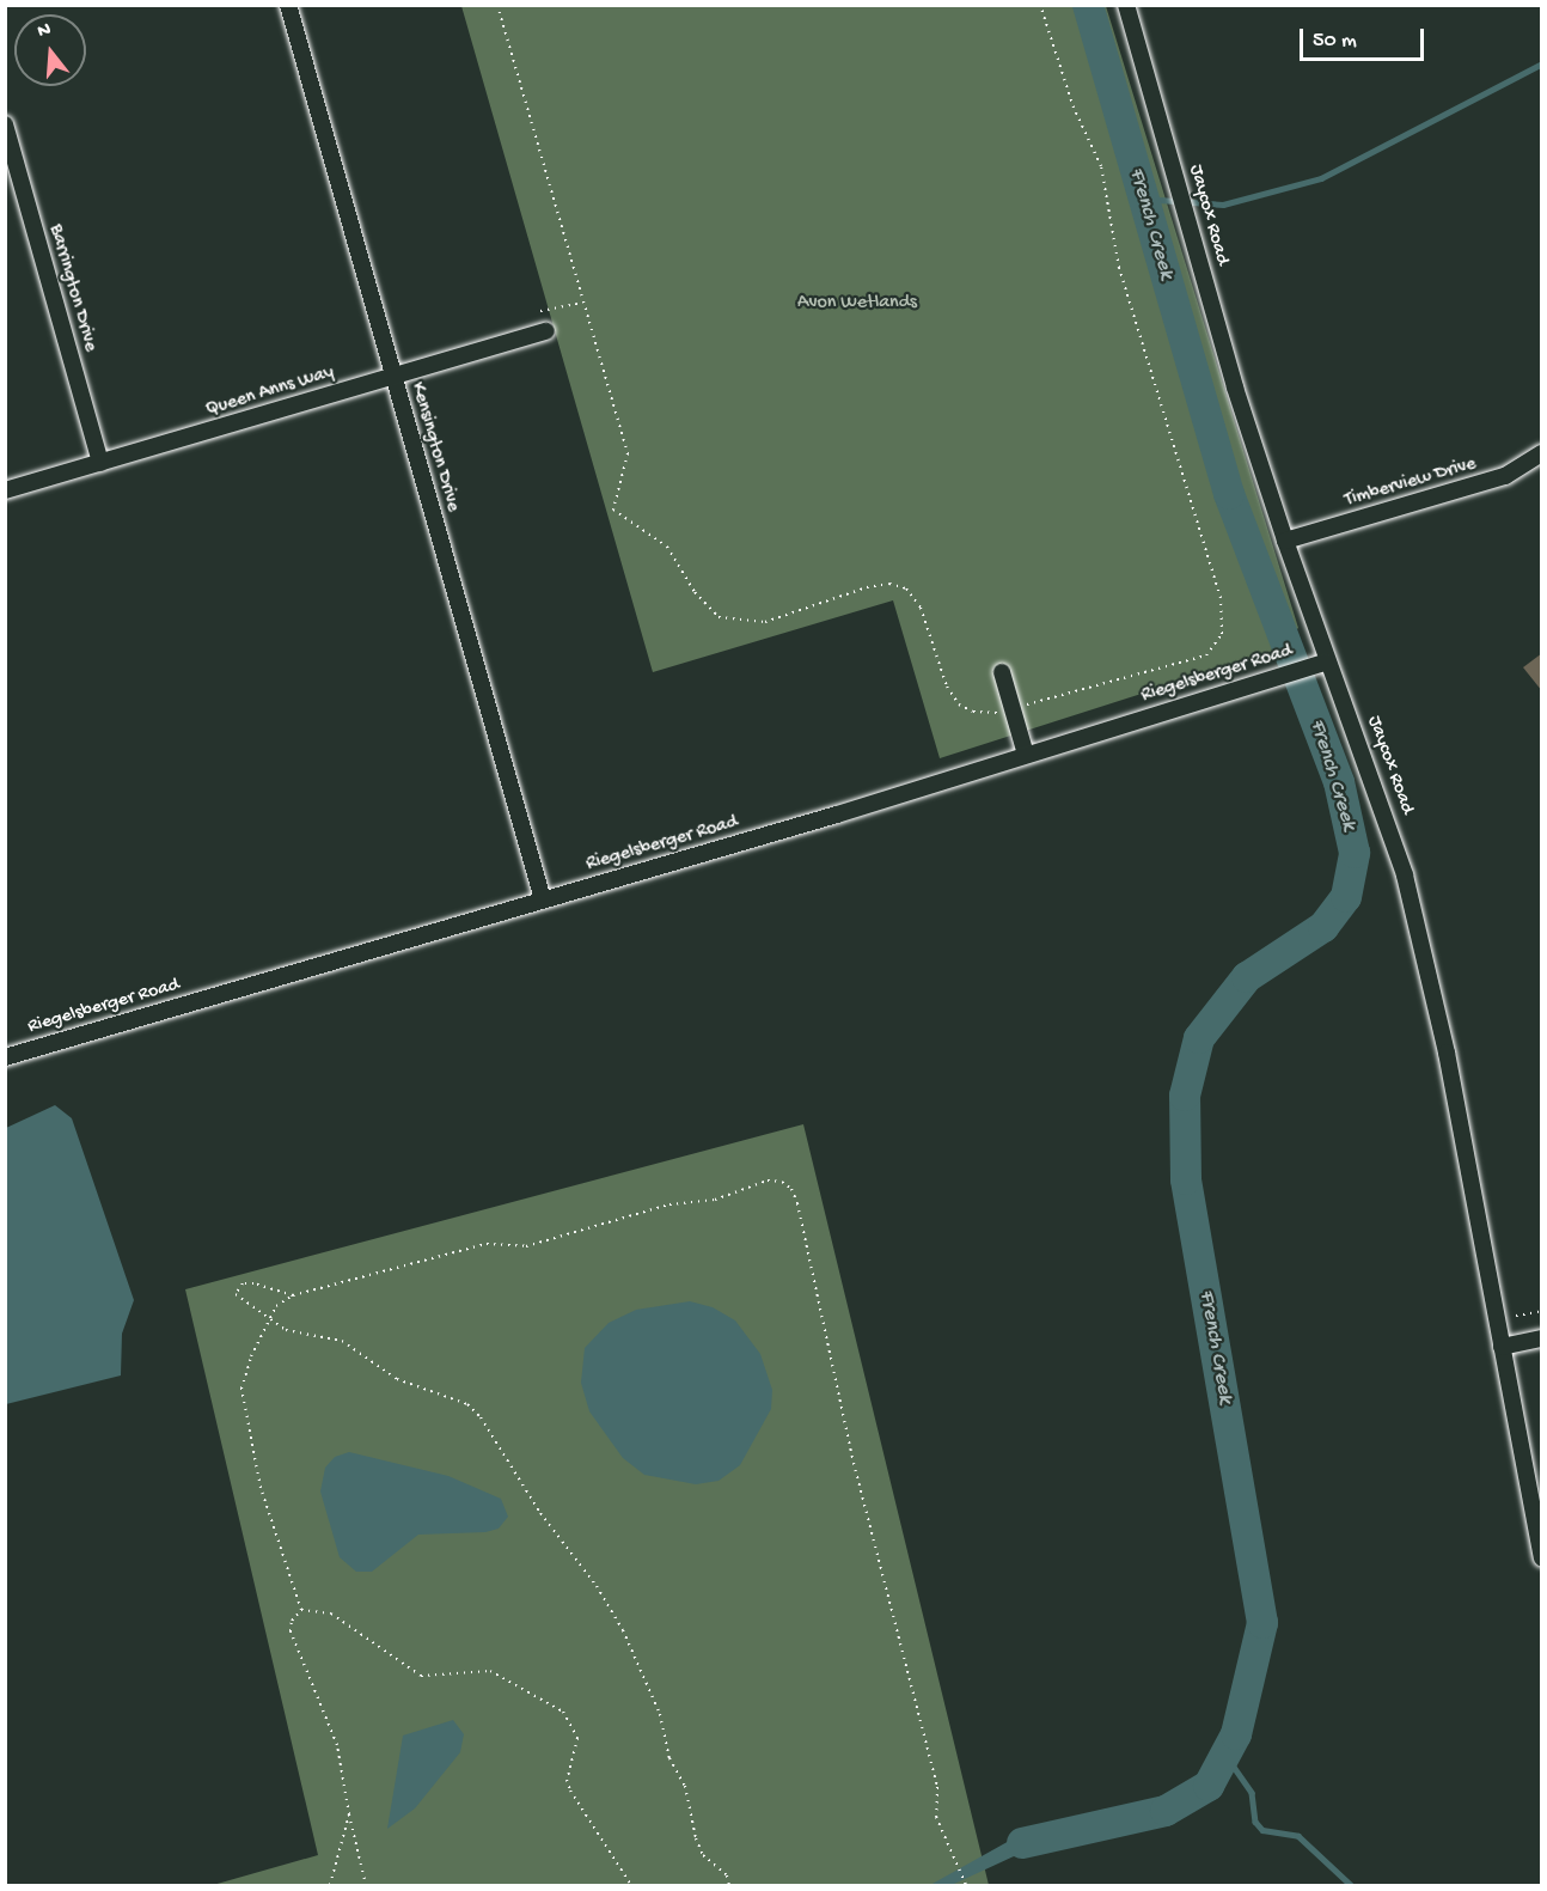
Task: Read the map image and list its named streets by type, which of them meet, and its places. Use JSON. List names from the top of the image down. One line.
{"streets":{"street":["Jaycox Road","Barrington Drive","Queen Anns Way","Kensington Drive","Timberview Drive","Riegelsberger Road"]},"crossings":[["Jaycox Road","Timberview Drive"],["Jaycox Road","Riegelsberger Road"],["Barrington Drive","Queen Anns Way"],["Queen Anns Way","Kensington Drive"],["Kensington Drive","Riegelsberger Road"]],"water":["French Creek"],"parks":["Avon Wetlands"],"scale_bar":"50 m","north":"top"}
